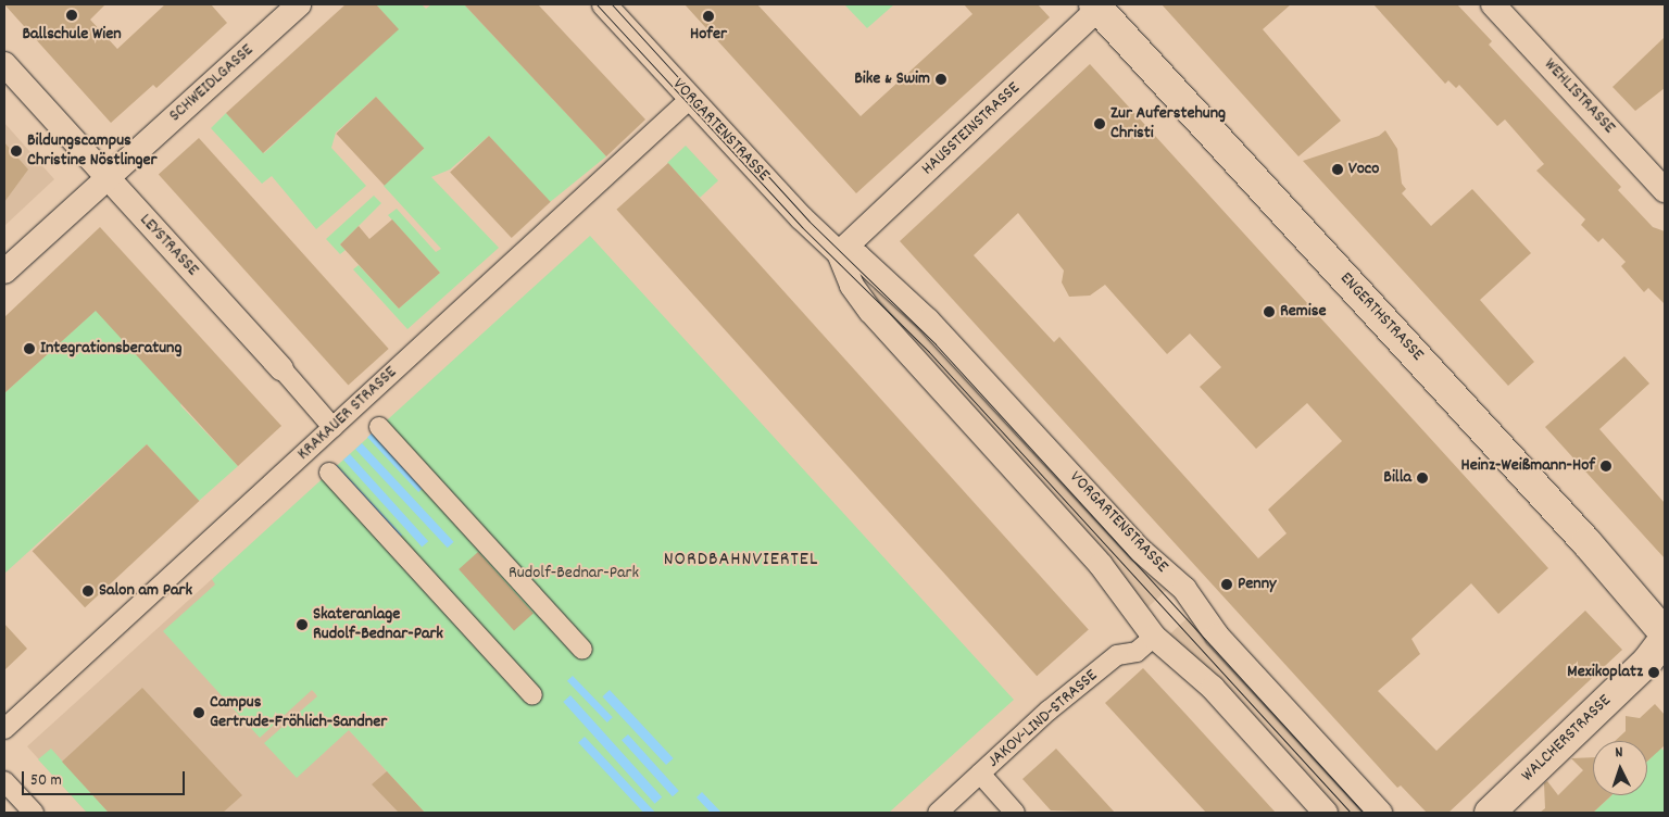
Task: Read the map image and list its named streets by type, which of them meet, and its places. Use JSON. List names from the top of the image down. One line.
{"streets":{"street":["SCHWEIDLGASSE","WEHLISTRASSE","HAUSSTEINSTRASSE","VORGARTENSTRASSE","LEYSTRASSE","ENGERTHSTRASSE","KRAKAUER STRASSE","JAKOV-LIND-STRASSE","WALCHERSTRASSE"]},"crossings":[["SCHWEIDLGASSE","LEYSTRASSE"],["HAUSSTEINSTRASSE","VORGARTENSTRASSE"],["HAUSSTEINSTRASSE","ENGERTHSTRASSE"],["VORGARTENSTRASSE","KRAKAUER STRASSE"],["VORGARTENSTRASSE","JAKOV-LIND-STRASSE"],["LEYSTRASSE","KRAKAUER STRASSE"]],"districts":["NORDBAHNVIERTEL"],"parks":["Rudolf-Bednar-Park"],"places":["Ballschule Wien","Hofer","Bike & Swim","Zur Auferstehung Christi","Bildungscampus Christine Nöstlinger","Voco","Remise","Integrationsberatung","Heinz-Weißmann-Hof","Billa","Penny","Salon am Park","Skateranlage Rudolf-Bednar-Park","Mexikoplatz","Campus Gertrude-Fröhlich-Sandner"],"scale_bar":"50 m","north":"top"}
